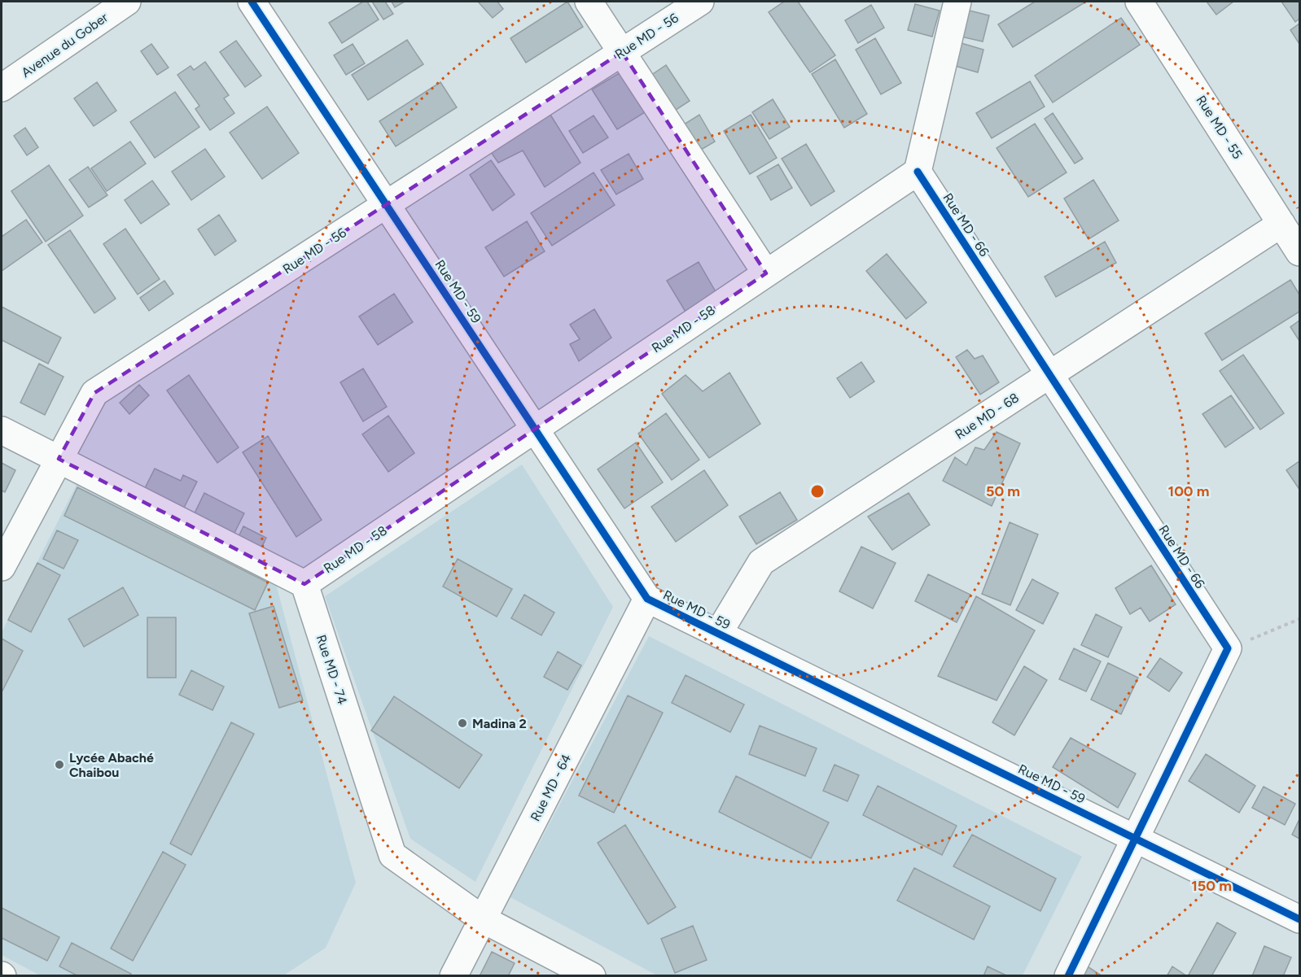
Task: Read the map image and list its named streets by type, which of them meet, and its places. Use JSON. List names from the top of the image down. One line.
{"streets":{"street":["Rue MD - 56","Avenue du Gober","Rue MD - 55","Rue MD - 66","Rue MD - 59","Rue MD - 58","Rue MD - 68","Rue MD - 74","Rue MD - 64"]},"crossings":[["Rue MD - 56","Rue MD - 59"],["Rue MD - 55","Rue MD - 68"],["Rue MD - 66","Rue MD - 58"],["Rue MD - 66","Rue MD - 68"],["Rue MD - 59","Rue MD - 58"],["Rue MD - 59","Rue MD - 68"],["Rue MD - 59","Rue MD - 64"],["Rue MD - 58","Rue MD - 74"],["Rue MD - 74","Rue MD - 64"]],"places":["Madina 2","Lycée Abaché Chaibou"],"rings":["50 m","100 m","150 m"]}
